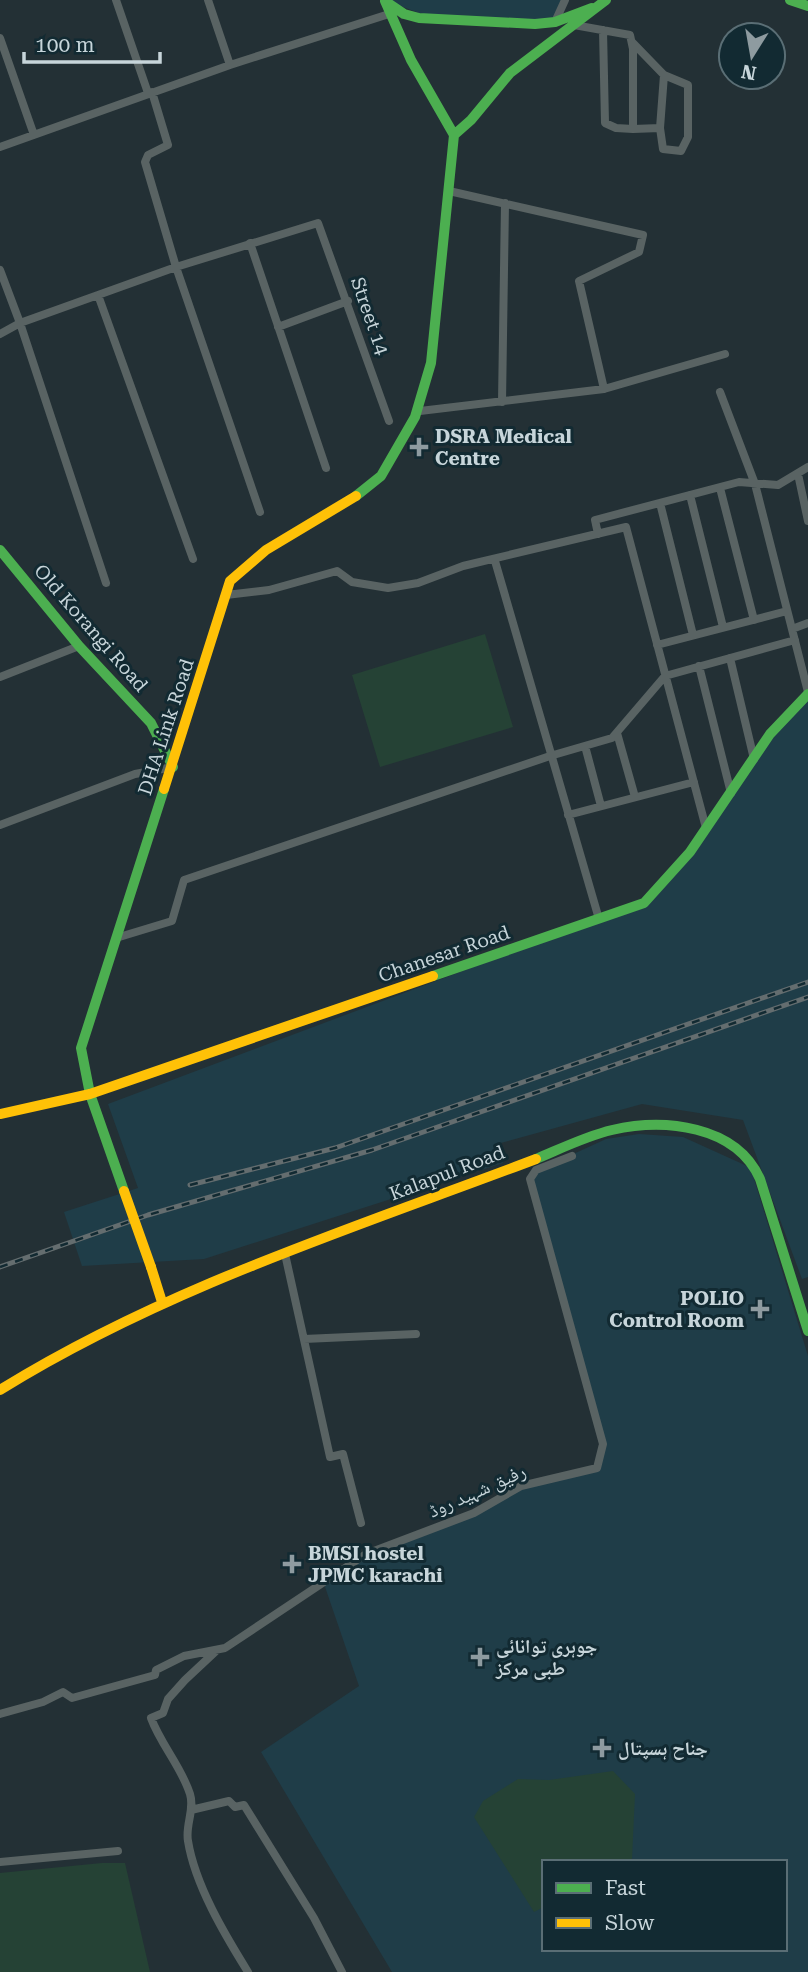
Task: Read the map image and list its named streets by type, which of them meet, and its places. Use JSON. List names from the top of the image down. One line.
{"streets":{"street":["Street 14","Old Korangi Road","DHA Link Road","Chanesar Road","Kalapul Road","رفیق شہید روڈ"]},"crossings":[["Old Korangi Road","DHA Link Road"],["DHA Link Road","Chanesar Road"],["DHA Link Road","Kalapul Road"]],"places":{"health":["DSRA Medical Centre","POLIO Control Room","BMSI hostel JPMC karachi","جوہری توانائی طبی مرکز","جناح ہسپتال"]},"legend":["Fast","Slow"],"scale_bar":"100 m","north":"bottom"}
